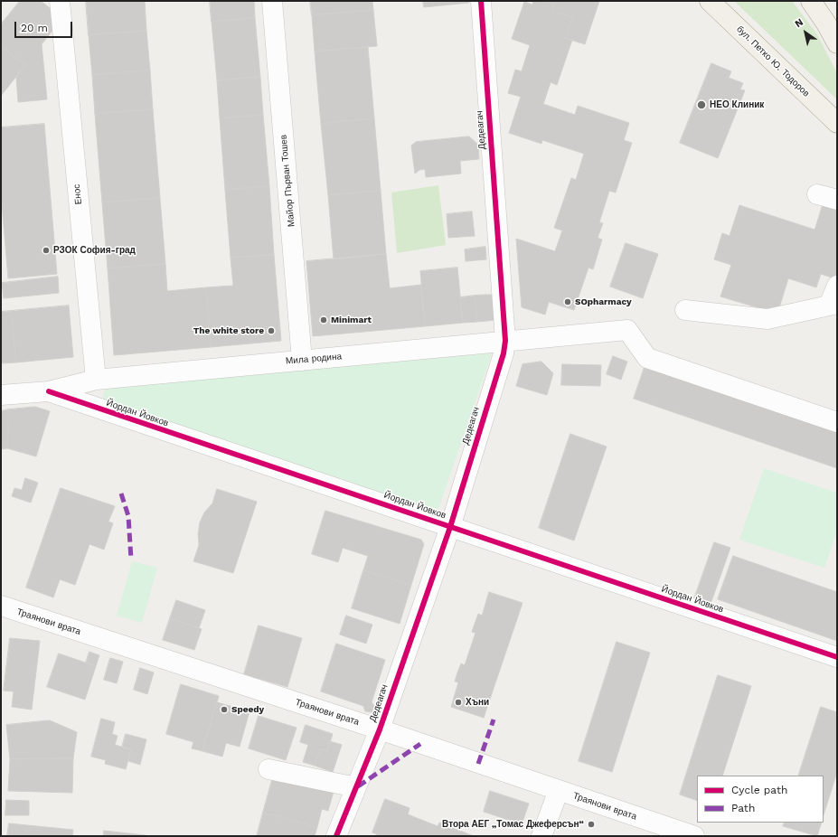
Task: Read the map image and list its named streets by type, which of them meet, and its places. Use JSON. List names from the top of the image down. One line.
{"streets":{"main road":["бул. Петко Ю. Тодоров"],"street":["Дедеагач","Майор Първан Тошев","Енос","Мила родина","Йордан Йовков","Траянови врата"]},"crossings":[["Дедеагач","Мила родина"],["Дедеагач","Йордан Йовков"],["Дедеагач","Траянови врата"],["Майор Първан Тошев","Мила родина"],["Енос","Мила родина"],["Мила родина","Йордан Йовков"]],"places":["НЕО Клиник","РЗОК София-град","SOpharmacy","Minimart","The white store","Хъни","Speedy","Втора АЕГ „Томас Джеферсън“"],"legend":["Cycle path","Path"],"scale_bar":"20 m","north":"top left"}
